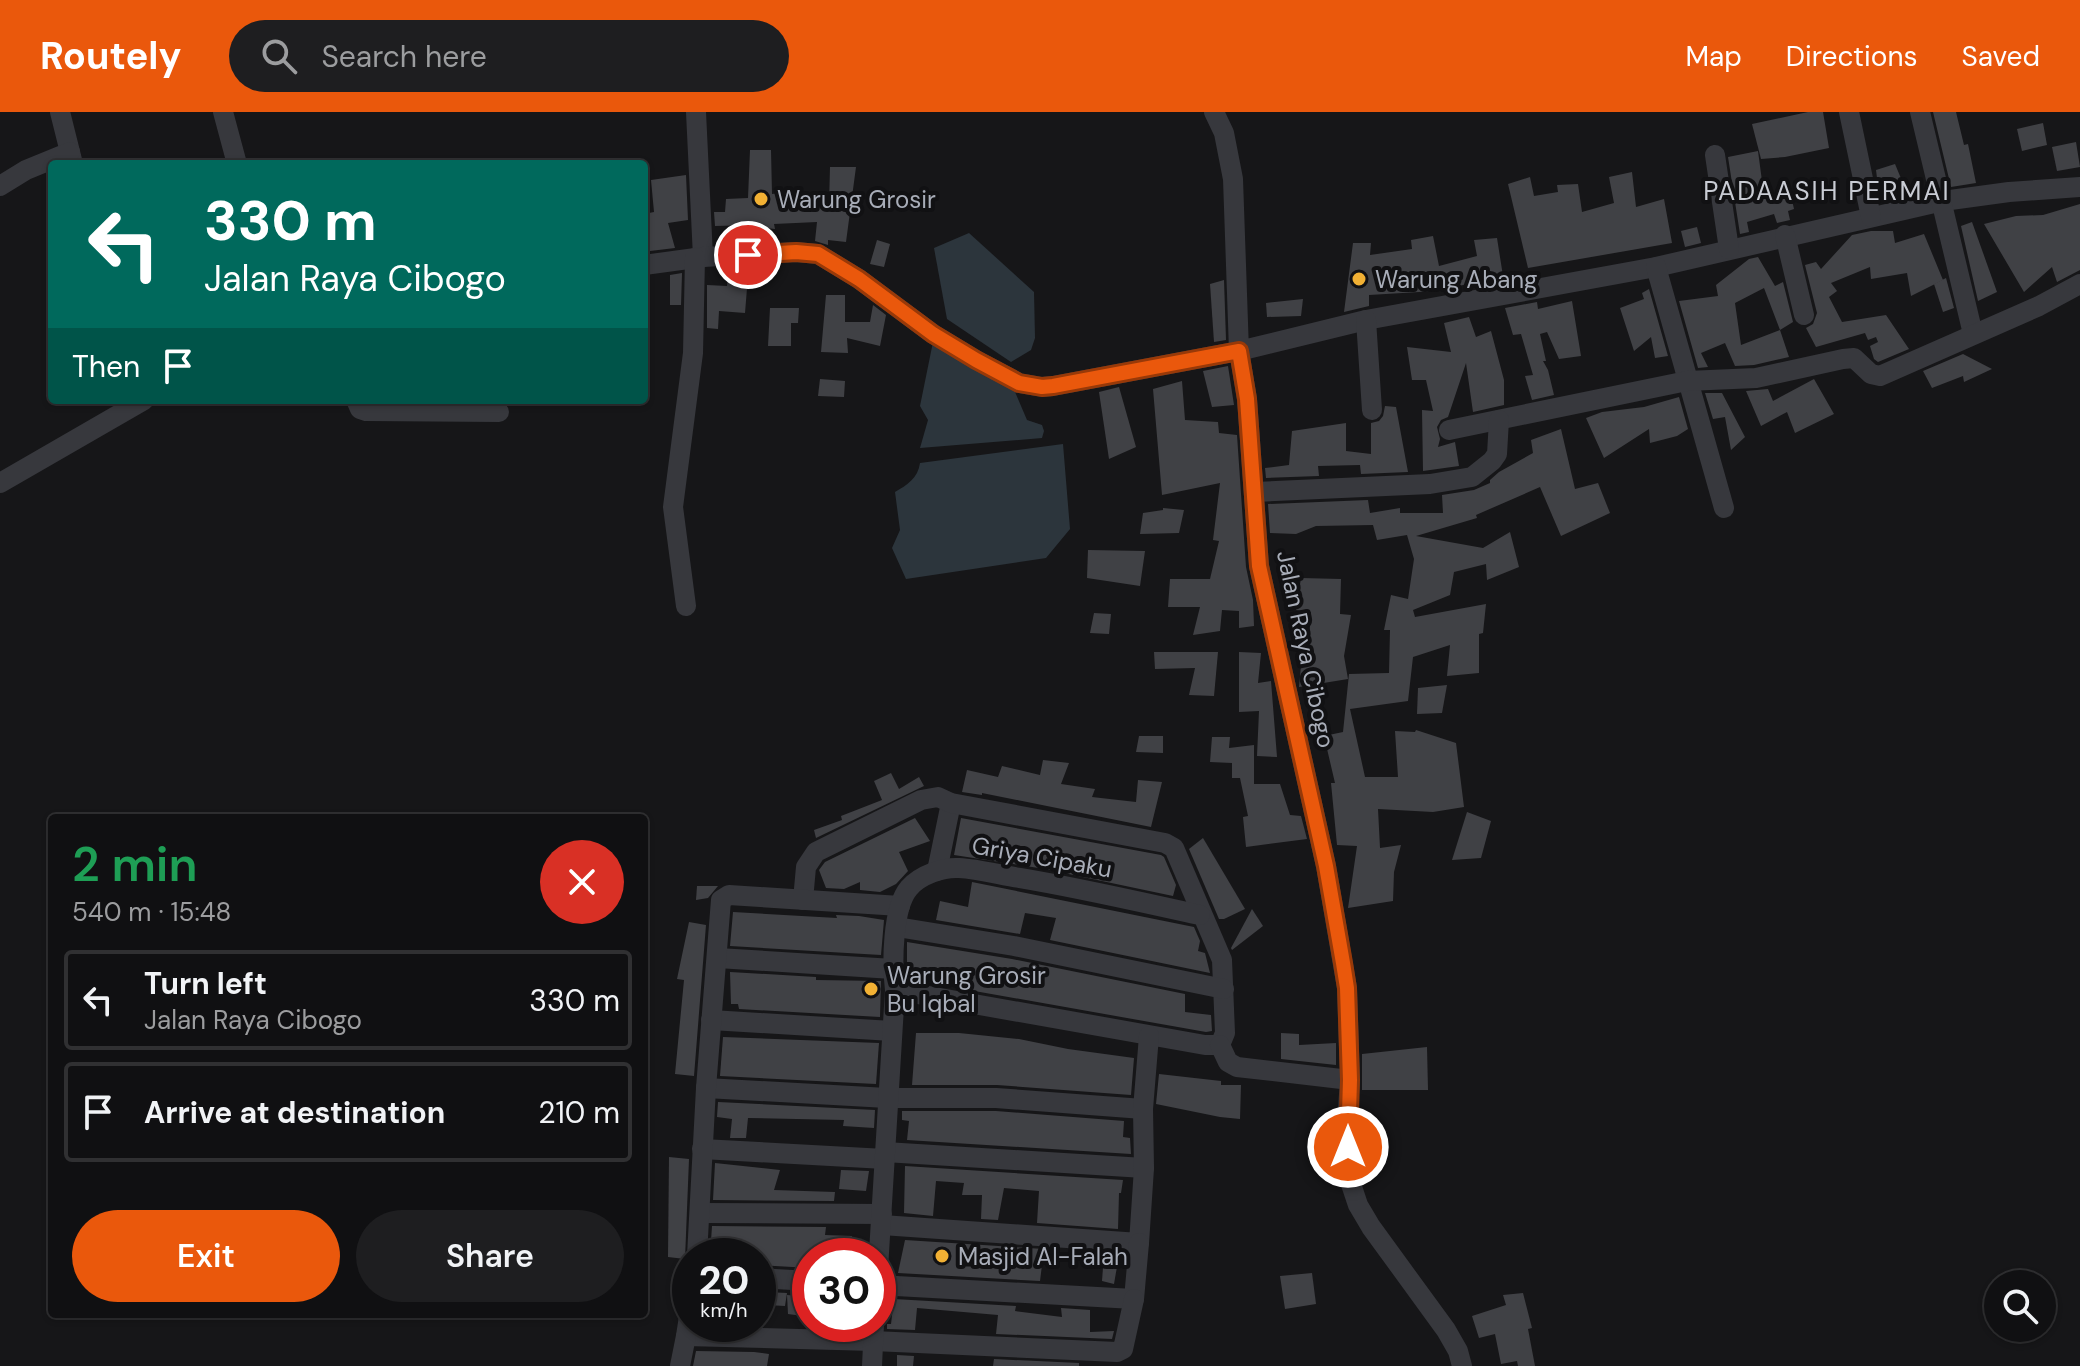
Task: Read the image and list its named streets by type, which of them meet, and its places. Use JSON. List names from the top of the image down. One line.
{"streets":{"street":["Jalan Raya Cibogo","Griya Cipaku"]},"districts":["PADAASIH PERMAI"],"places":["Warung Grosir","Warung Abang","Warung Grosir Bu Iqbal","Masjid Al-Falah"],"page":{"header":"Routely","search":"Search here","nav":["Map","Directions","Saved"],"turn":["330 m","Jalan Raya Cibogo"],"then":"Then","heading":["2 min","540 m · 15:48"],"list":[{"name":"Turn left","note":"Jalan Raya Cibogo","value":"330 m"},{"name":"Arrive at destination","value":"210 m"}],"buttons":["Exit","Share"],"speed":"20 km/h","limit":"30"}}
